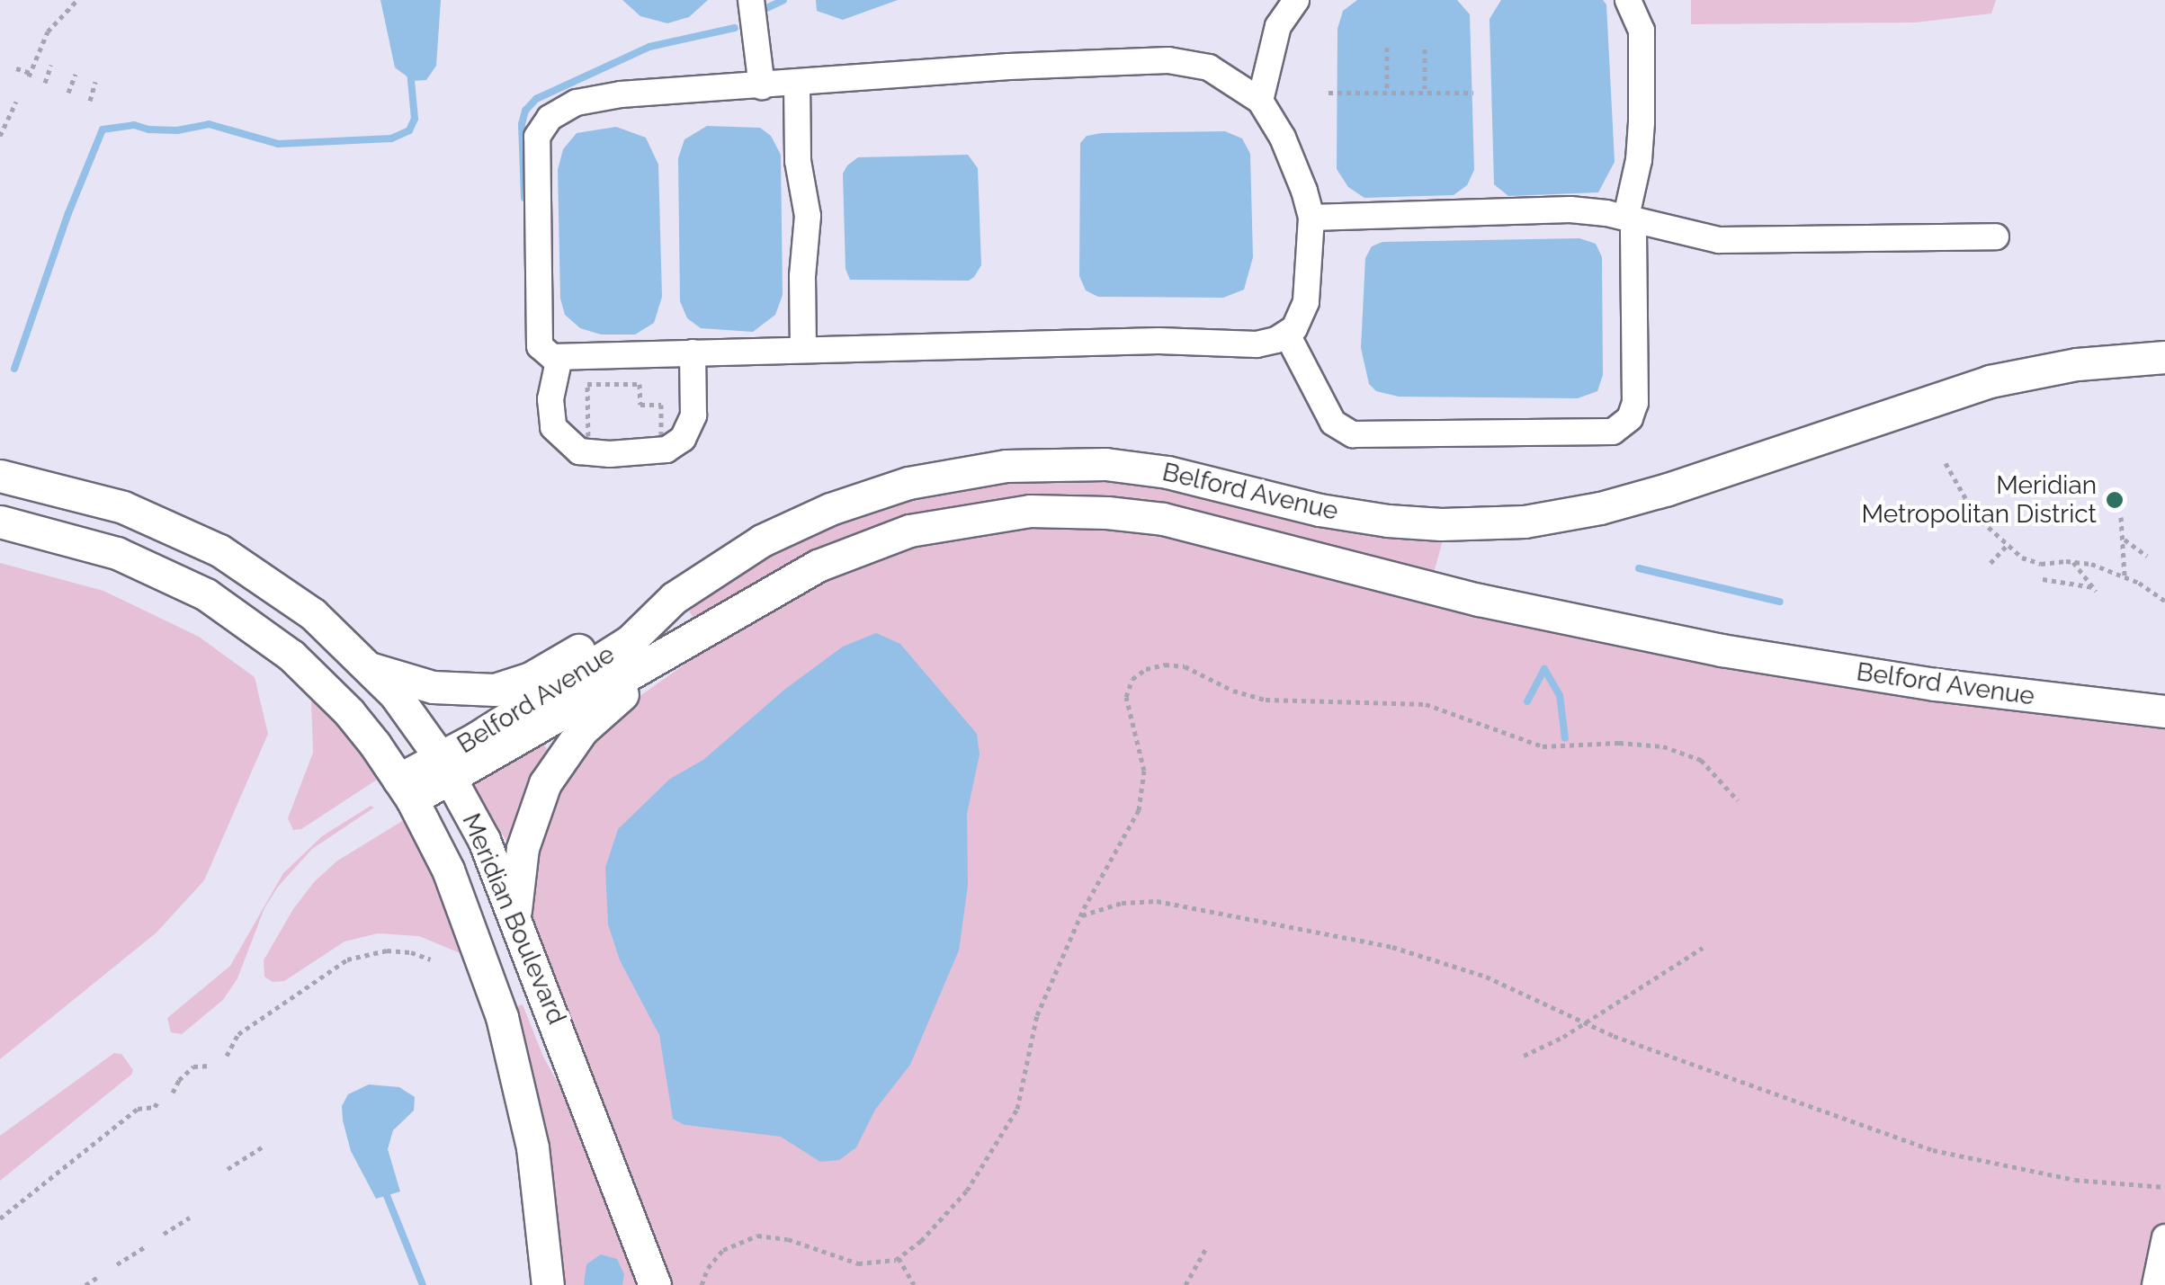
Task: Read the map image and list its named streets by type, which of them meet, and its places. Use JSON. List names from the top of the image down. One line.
{"streets":{"main road":["Belford Avenue","Meridian Boulevard"]},"crossings":[["Belford Avenue","Meridian Boulevard"]],"places":["Meridian Metropolitan District"]}
